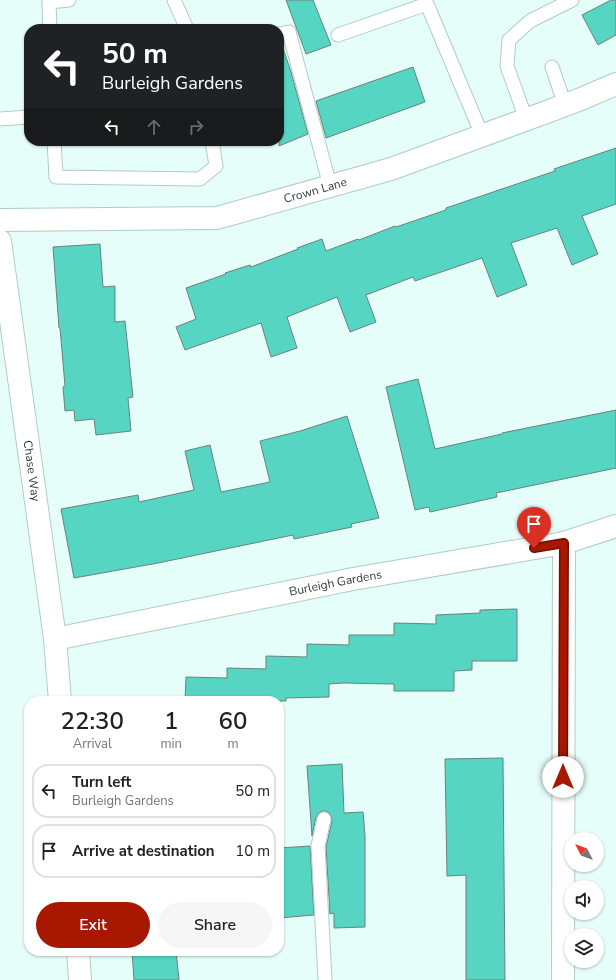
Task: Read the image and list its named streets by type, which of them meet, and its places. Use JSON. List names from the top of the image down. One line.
{"streets":{"street":["Crown Lane","Chase Way","Burleigh Gardens"]},"crossings":[["Chase Way","Burleigh Gardens"]],"north":"top left","page":{"turn":["50 m","Burleigh Gardens"],"eta":["22:30","Arrival","1","min","60","m"],"list":[{"name":"Turn left","note":"Burleigh Gardens","value":"50 m"},{"name":"Arrive at destination","value":"10 m"}],"buttons":["Exit","Share"]}}
